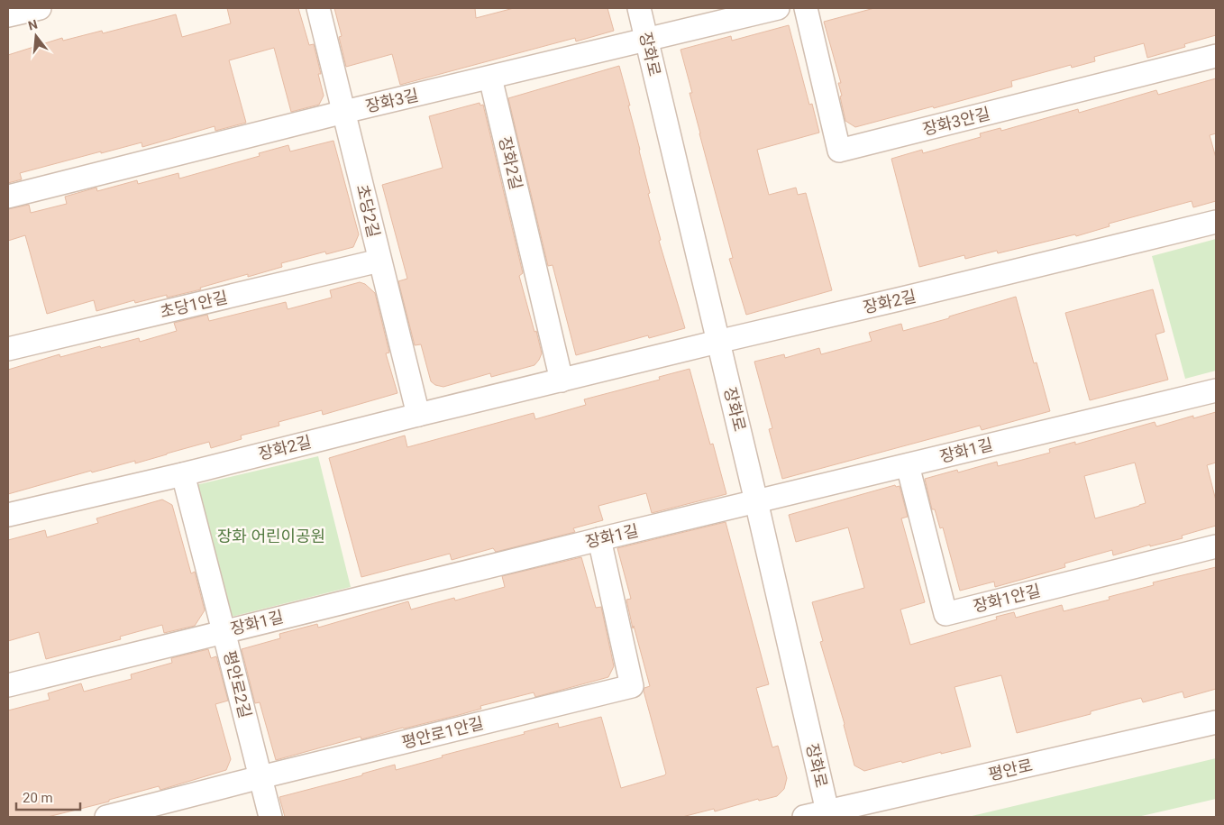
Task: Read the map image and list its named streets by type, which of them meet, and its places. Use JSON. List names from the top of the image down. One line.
{"streets":{"street":["장화로","장화3길","장화3안길","장화2길","초당2길","초당1안길","장화1길","장화1안길","평안로2길","평안로1안길","평안로"]},"crossings":[["장화로","장화3길"],["장화로","장화2길"],["장화로","장화1길"],["장화로","평안로"],["장화3길","장화2길"],["장화3길","초당2길"],["장화2길","초당2길"],["장화2길","평안로2길"],["초당2길","초당1안길"],["장화1길","장화1안길"],["장화1길","평안로2길"],["장화1길","평안로1안길"],["평안로2길","평안로1안길"]],"parks":["장화 어린이공원"],"scale_bar":"20 m","north":"top"}
